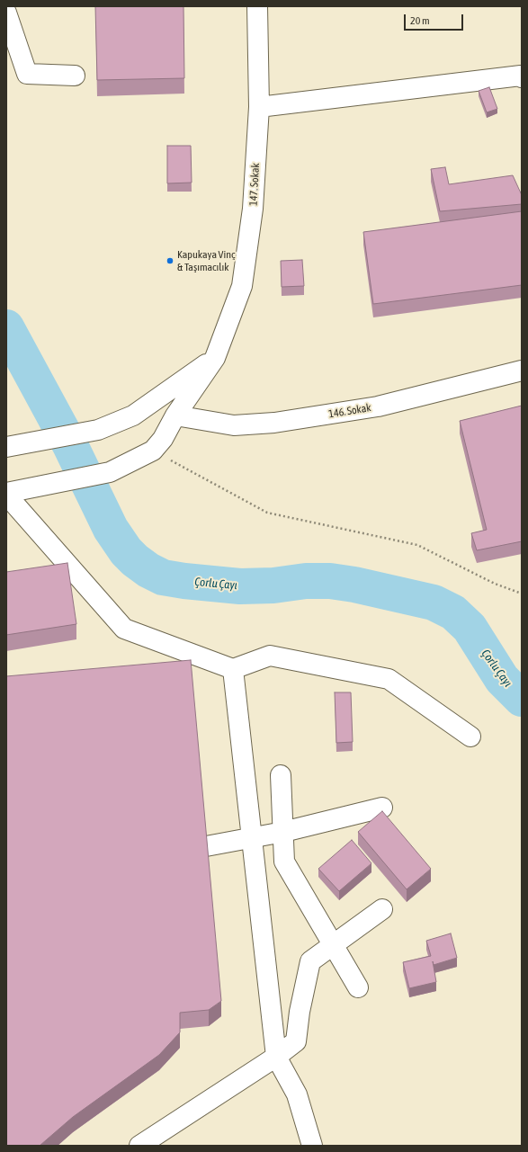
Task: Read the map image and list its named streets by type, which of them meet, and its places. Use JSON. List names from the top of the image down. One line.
{"streets":{"street":["147. Sokak","146. Sokak"]},"crossings":[["147. Sokak","146. Sokak"]],"water":["Çorlu Çayı"],"places":["Kapukaya Vinç & Taşımacılık"],"scale_bar":"20 m"}
